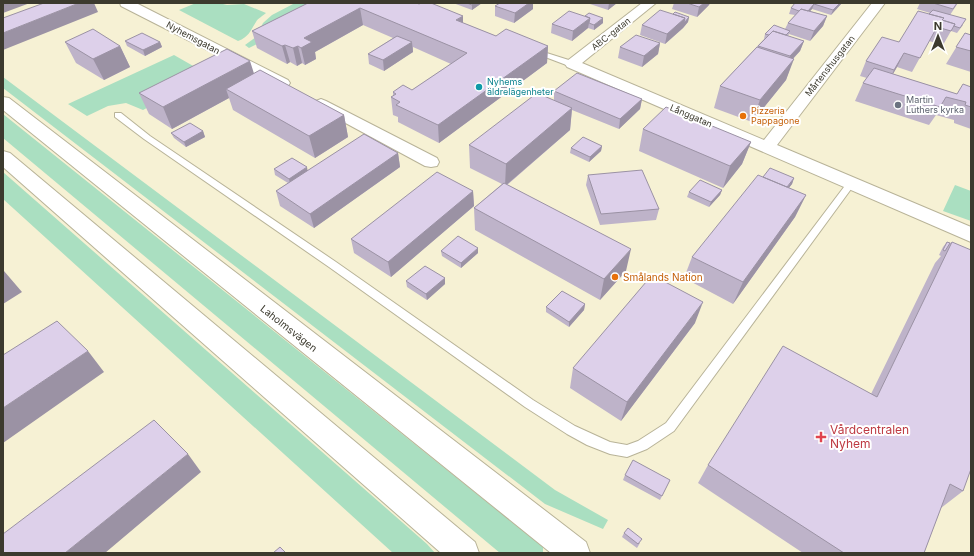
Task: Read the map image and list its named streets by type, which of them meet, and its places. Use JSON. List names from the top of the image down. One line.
{"streets":{"highway":["Laholmsvägen"],"street":["ABC-gatan","Nyhemsgatan","Mårtenshusgatan","Långgatan"]},"crossings":[["ABC-gatan","Långgatan"],["Mårtenshusgatan","Långgatan"]],"places":{"other":["Nyhems äldrelägenheter","Martin Luthers kyrka","Pizzeria Pappagone","Smålands Nation"],"health":["Vårdcentralen Nyhem"]},"north":"top"}
